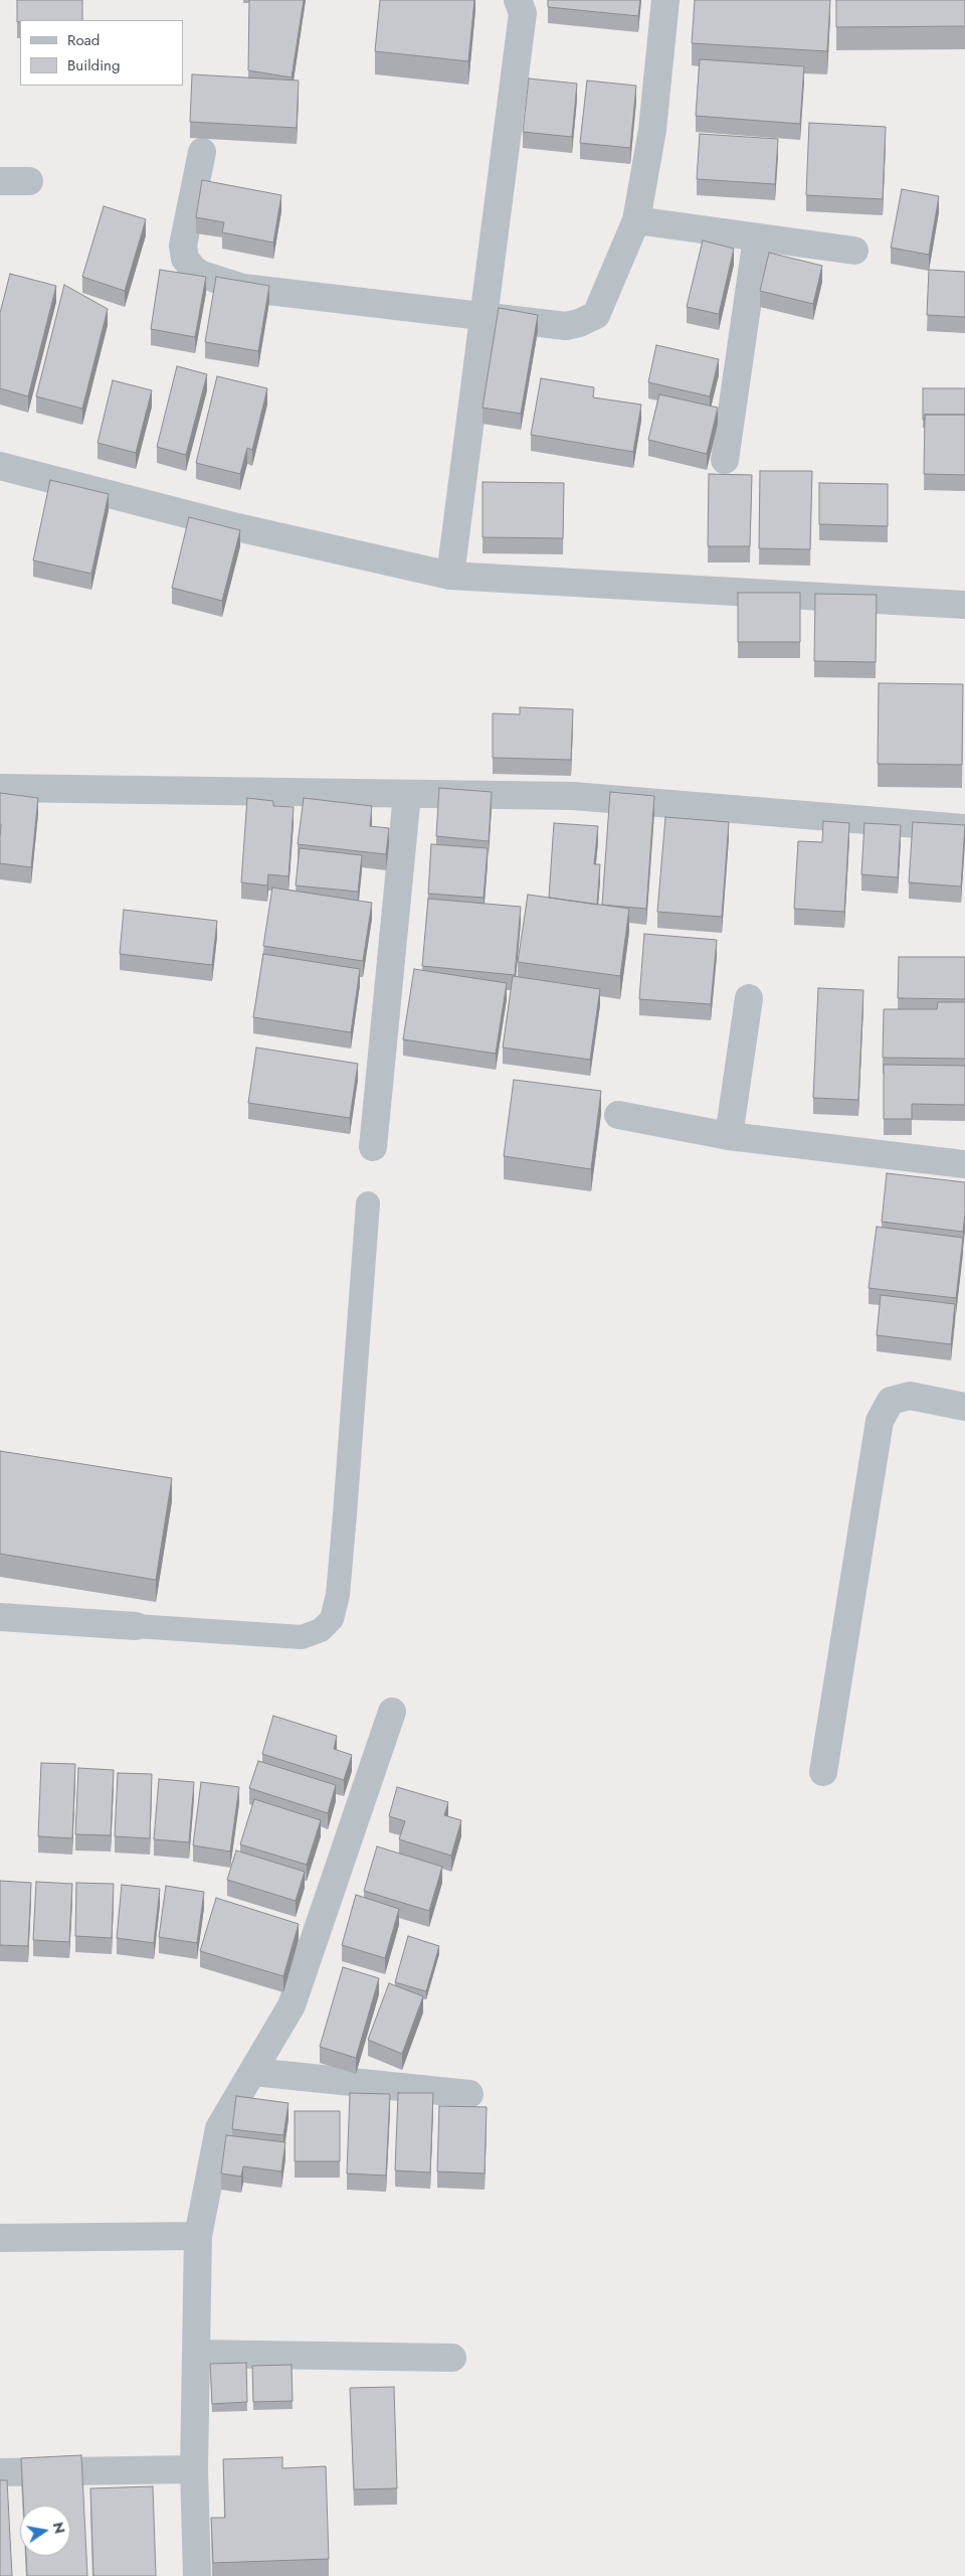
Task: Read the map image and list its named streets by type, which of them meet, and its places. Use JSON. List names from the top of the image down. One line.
{"legend":["Road","Building"],"north":"right"}
